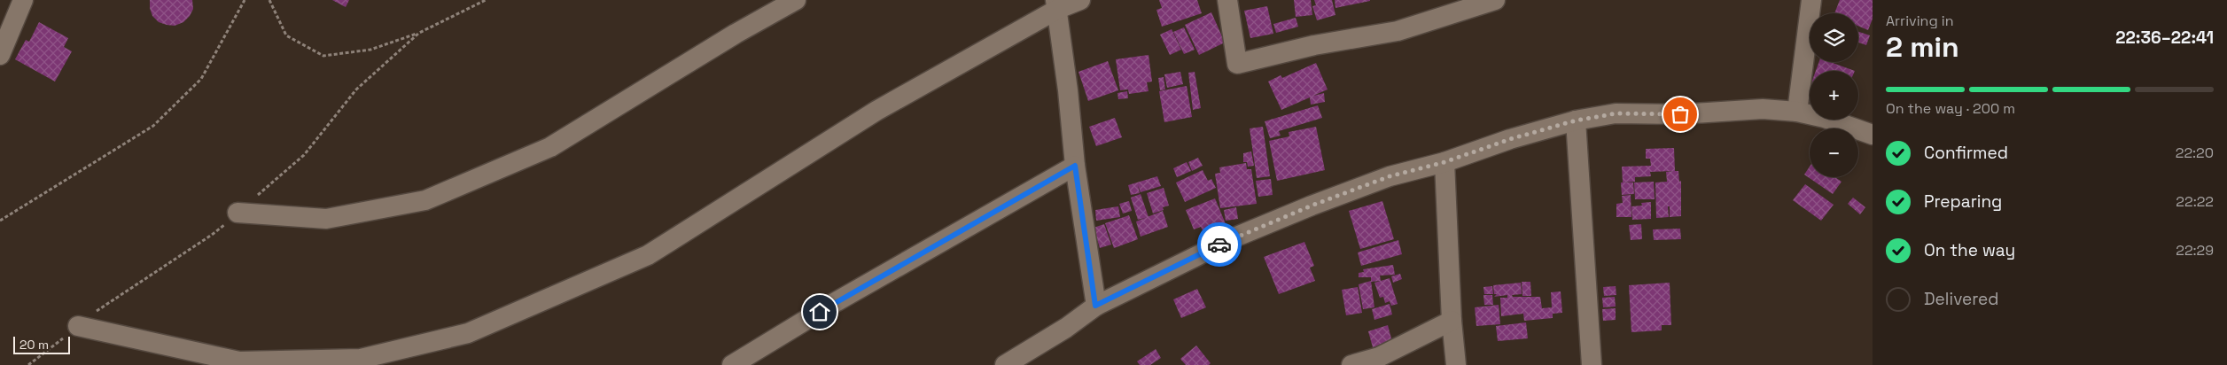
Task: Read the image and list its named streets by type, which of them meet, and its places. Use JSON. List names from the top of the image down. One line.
{"scale_bar":"20 m","page":{"heading":["2 min","Arriving in","22:36–22:41"],"map_buttons":["+","−"],"bar":"On the way · 200 m","list":[["Confirmed","22:20"],["Preparing","22:22"],["On the way","22:29"],"Delivered"],"scale":"20 m"}}
